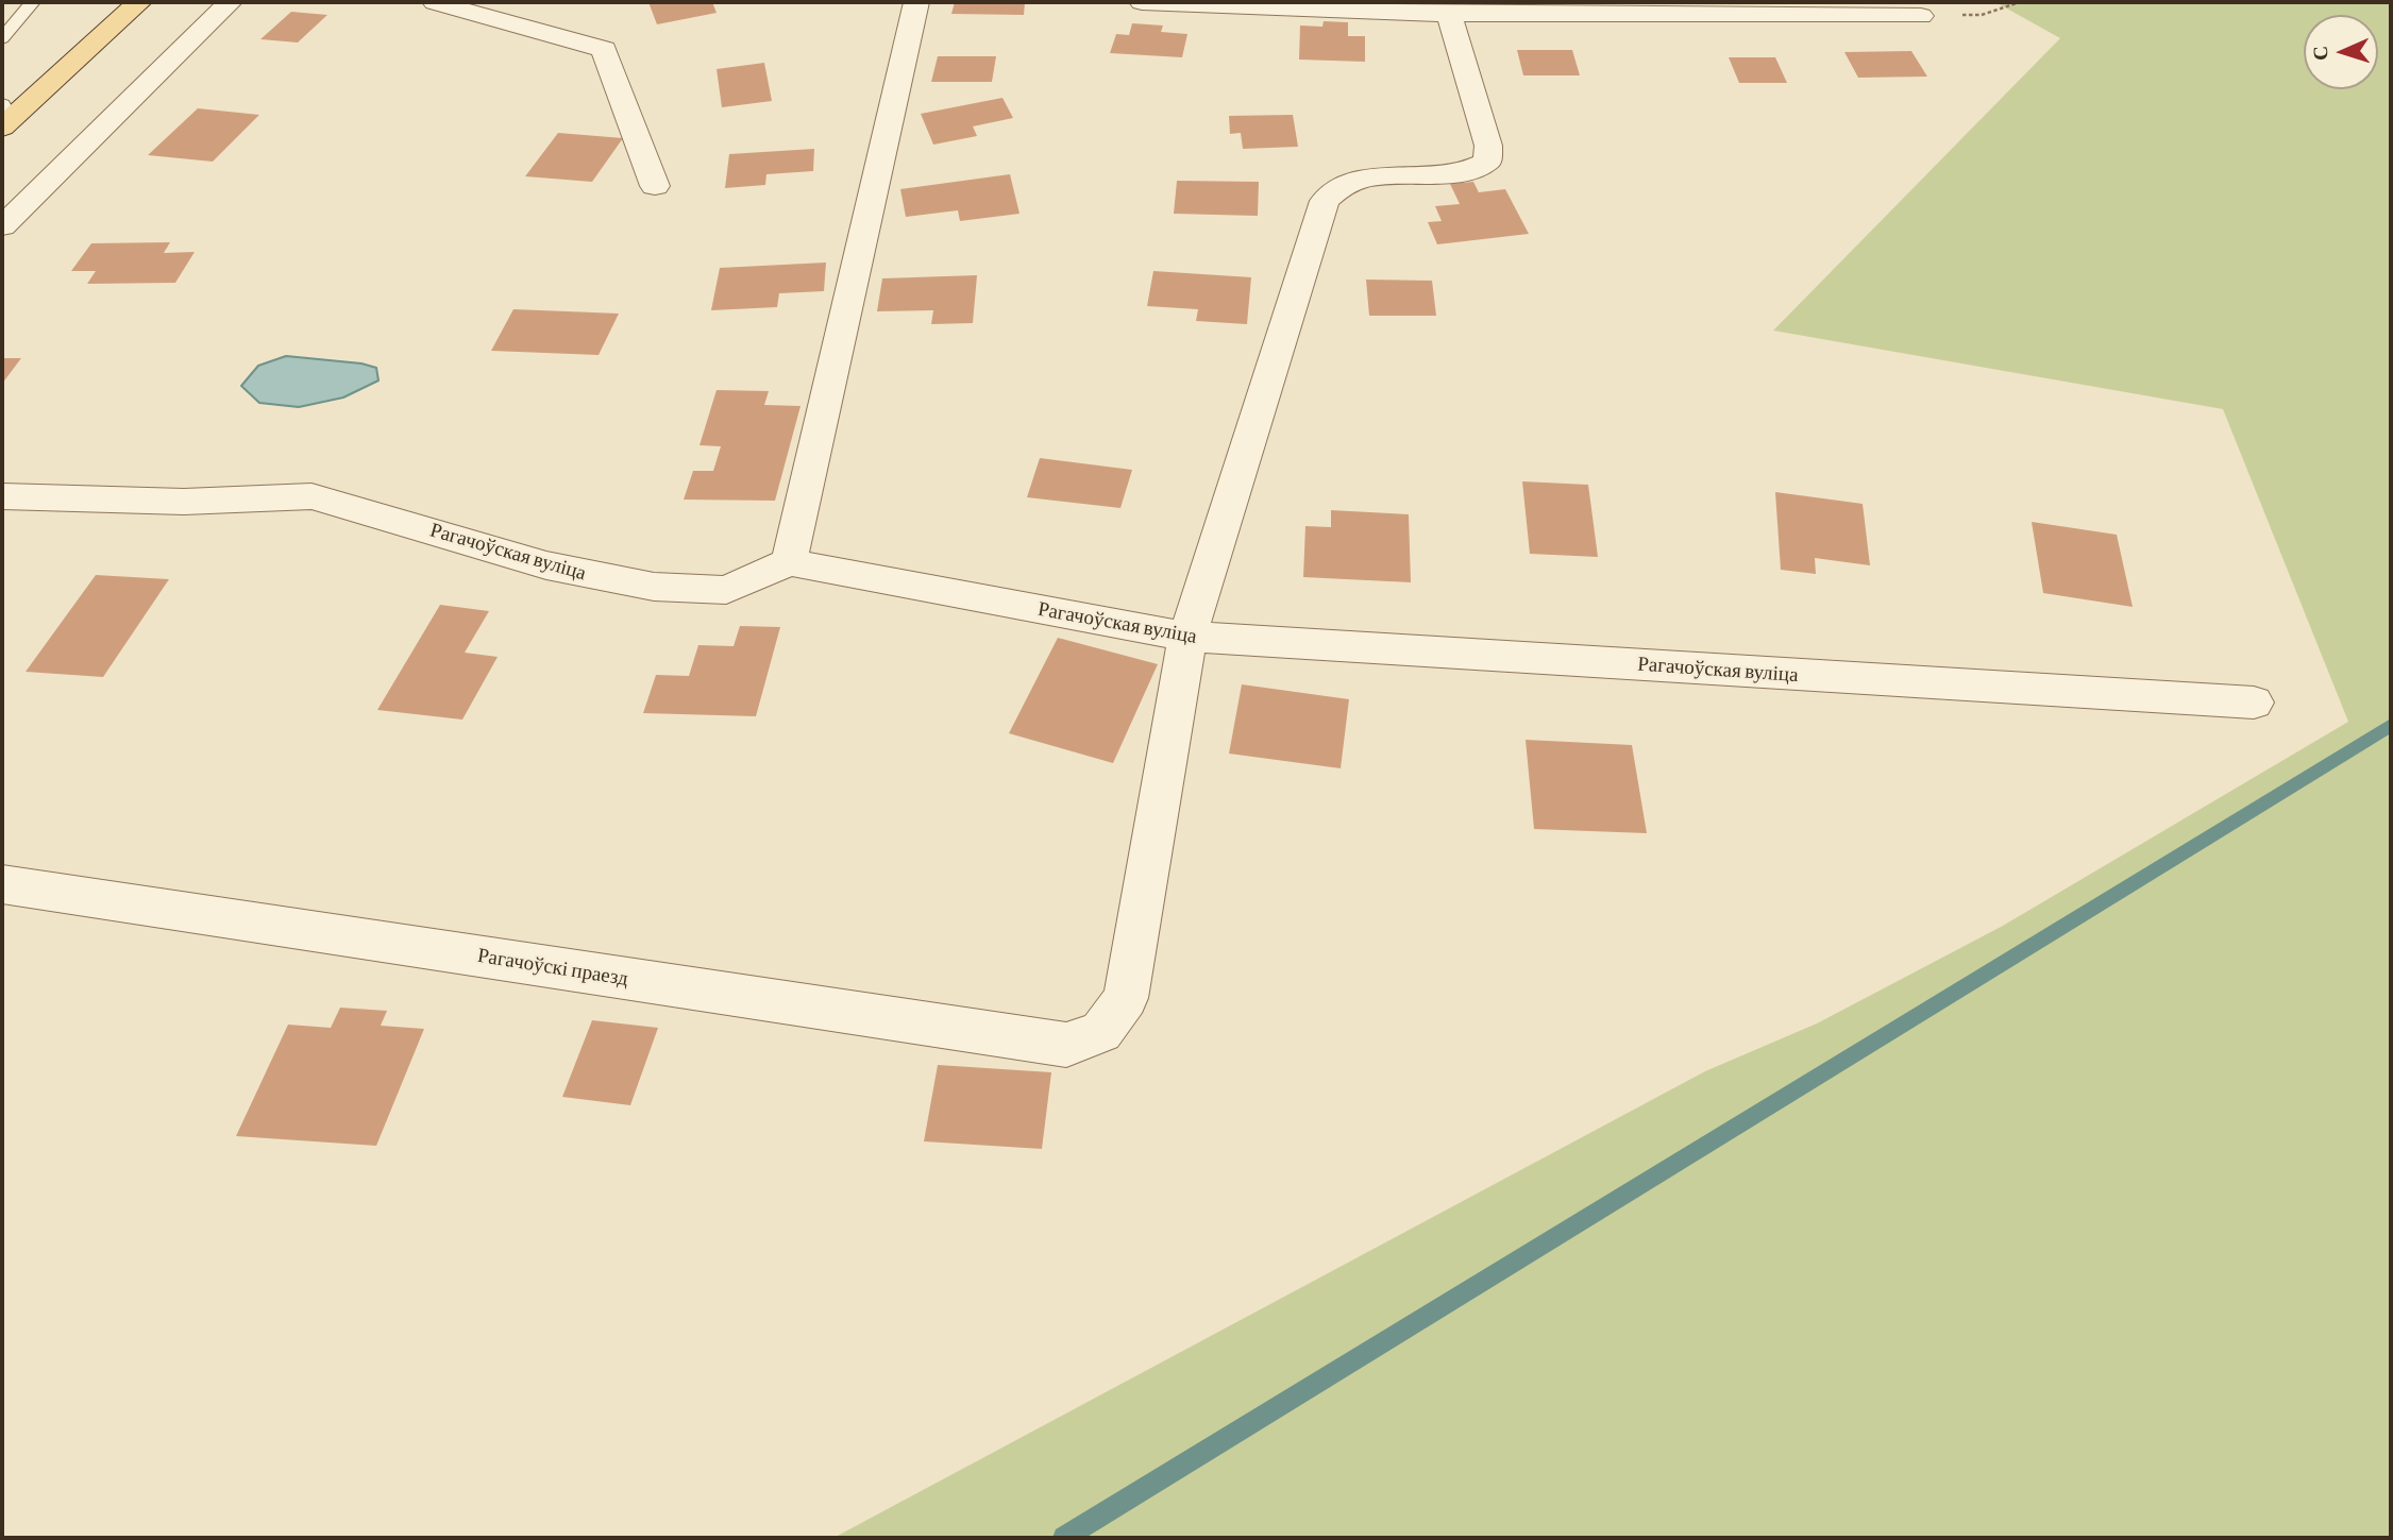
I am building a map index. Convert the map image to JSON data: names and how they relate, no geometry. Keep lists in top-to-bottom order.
{
  "streets": {
    "street": ["Рагачоўская вуліца", "Рагачоўскі праезд"]
  },
  "crossings": [
    ["Рагачоўская вуліца", "Рагачоўскі праезд"]
  ],
  "north": "left"
}
